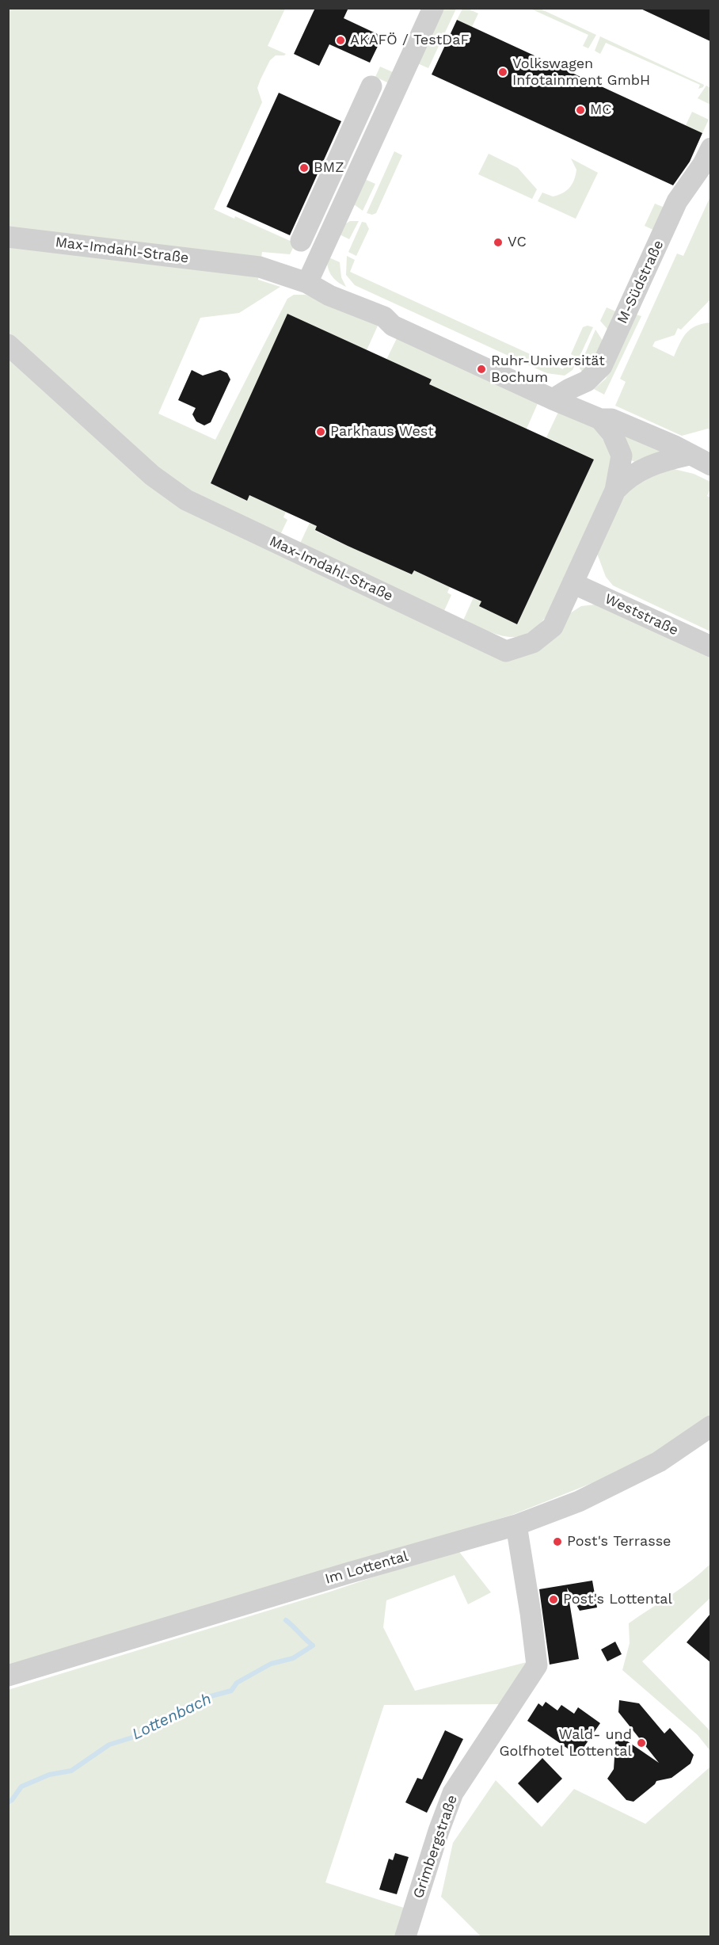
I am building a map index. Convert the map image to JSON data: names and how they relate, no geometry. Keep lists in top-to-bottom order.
{
  "streets": {
    "street": [
      "Max-Imdahl-Straße",
      "M-Südstraße",
      "Weststraße",
      "Im Lottental",
      "Grimbergstraße"
    ]
  },
  "crossings": [
    ["Max-Imdahl-Straße", "M-Südstraße"],
    ["Max-Imdahl-Straße", "Weststraße"],
    ["Im Lottental", "Grimbergstraße"]
  ],
  "water": ["Lottenbach"],
  "places": [
    "AKAFÖ / TestDaF",
    "Volkswagen Infotainment GmbH",
    "MC",
    "BMZ",
    "VC",
    "Ruhr-Universität Bochum",
    "Parkhaus West",
    "Post's Terrasse",
    "Post's Lottental",
    "Wald- und Golfhotel Lottental"
  ]
}
